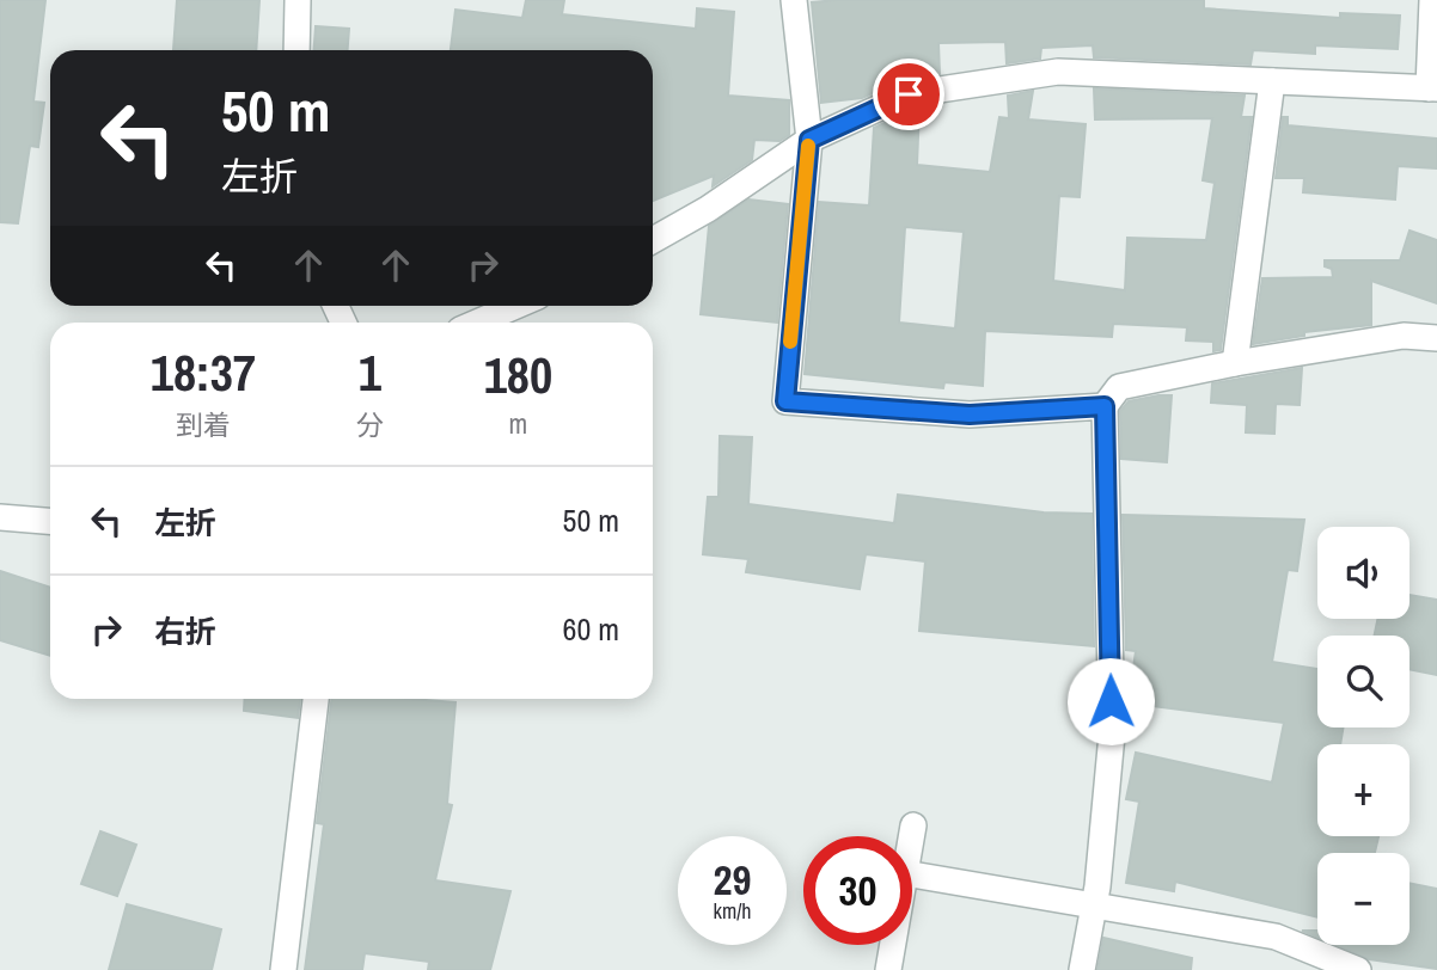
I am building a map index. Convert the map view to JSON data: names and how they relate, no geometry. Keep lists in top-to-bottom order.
{
  "page": {
    "turn": ["50 m", "左折"],
    "eta": [
      "18:37",
      "到着",
      "1",
      "分",
      "180",
      "m"
    ],
    "list": [
      {
        "name": "左折",
        "value": "50 m"
      },
      {
        "name": "右折",
        "value": "60 m"
      }
    ],
    "map_buttons": ["+", "−"],
    "speed": "29 km/h",
    "limit": "30"
  }
}
